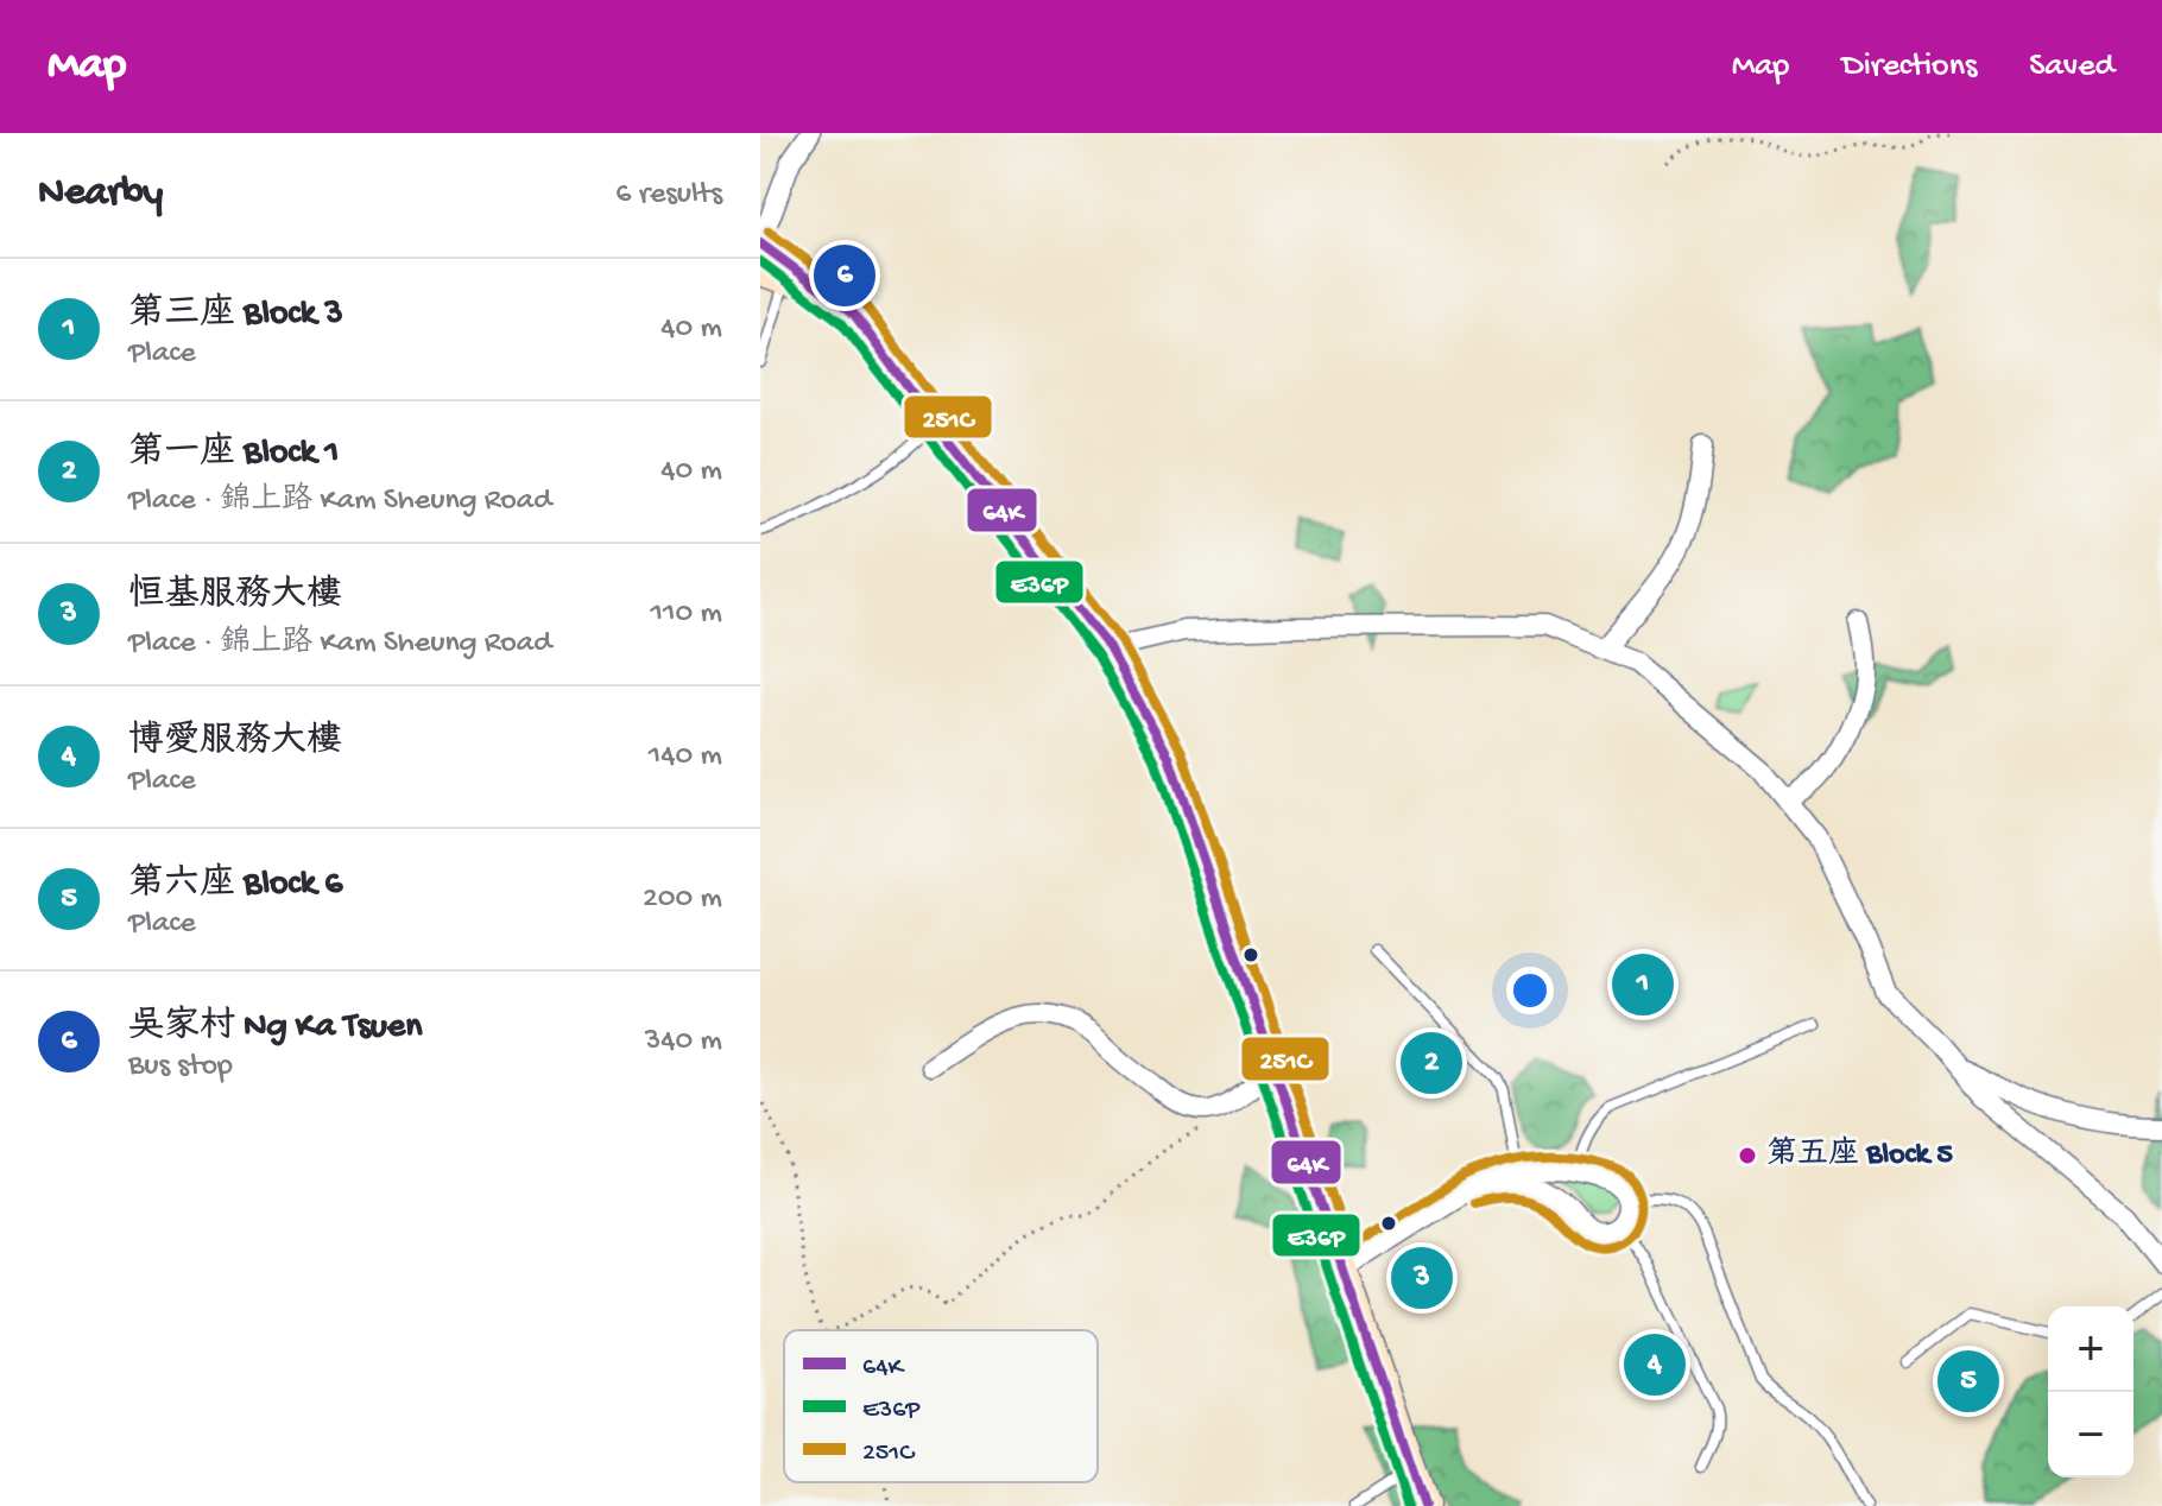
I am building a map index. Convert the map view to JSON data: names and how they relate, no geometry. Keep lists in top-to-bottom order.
{
  "places": ["第五座 Block 5"],
  "lines": ["transit line 251C", "transit line 64K", "transit line E36P"],
  "legend": ["64K", "E36P", "251C"],
  "page": {
    "header": "Map",
    "nav": ["Map", "Directions", "Saved"],
    "heading": ["Nearby", "6 results"],
    "pins": [
      "6",
      "1",
      "2",
      "3",
      "4",
      "5"
    ],
    "list": [
      {
        "mark": "1",
        "name": "第三座 Block 3",
        "note": "Place",
        "value": "40 m"
      },
      {
        "mark": "2",
        "name": "第一座 Block 1",
        "note": "Place · 錦上路 Kam Sheung Road",
        "value": "40 m"
      },
      {
        "mark": "3",
        "name": "恒基服務大樓",
        "note": "Place · 錦上路 Kam Sheung Road",
        "value": "110 m"
      },
      {
        "mark": "4",
        "name": "博愛服務大樓",
        "note": "Place",
        "value": "140 m"
      },
      {
        "mark": "5",
        "name": "第六座 Block 6",
        "note": "Place",
        "value": "200 m"
      },
      {
        "mark": "6",
        "name": "吳家村 Ng Ka Tsuen",
        "note": "Bus stop",
        "value": "340 m"
      }
    ],
    "map_buttons": ["+", "−"]
  }
}
